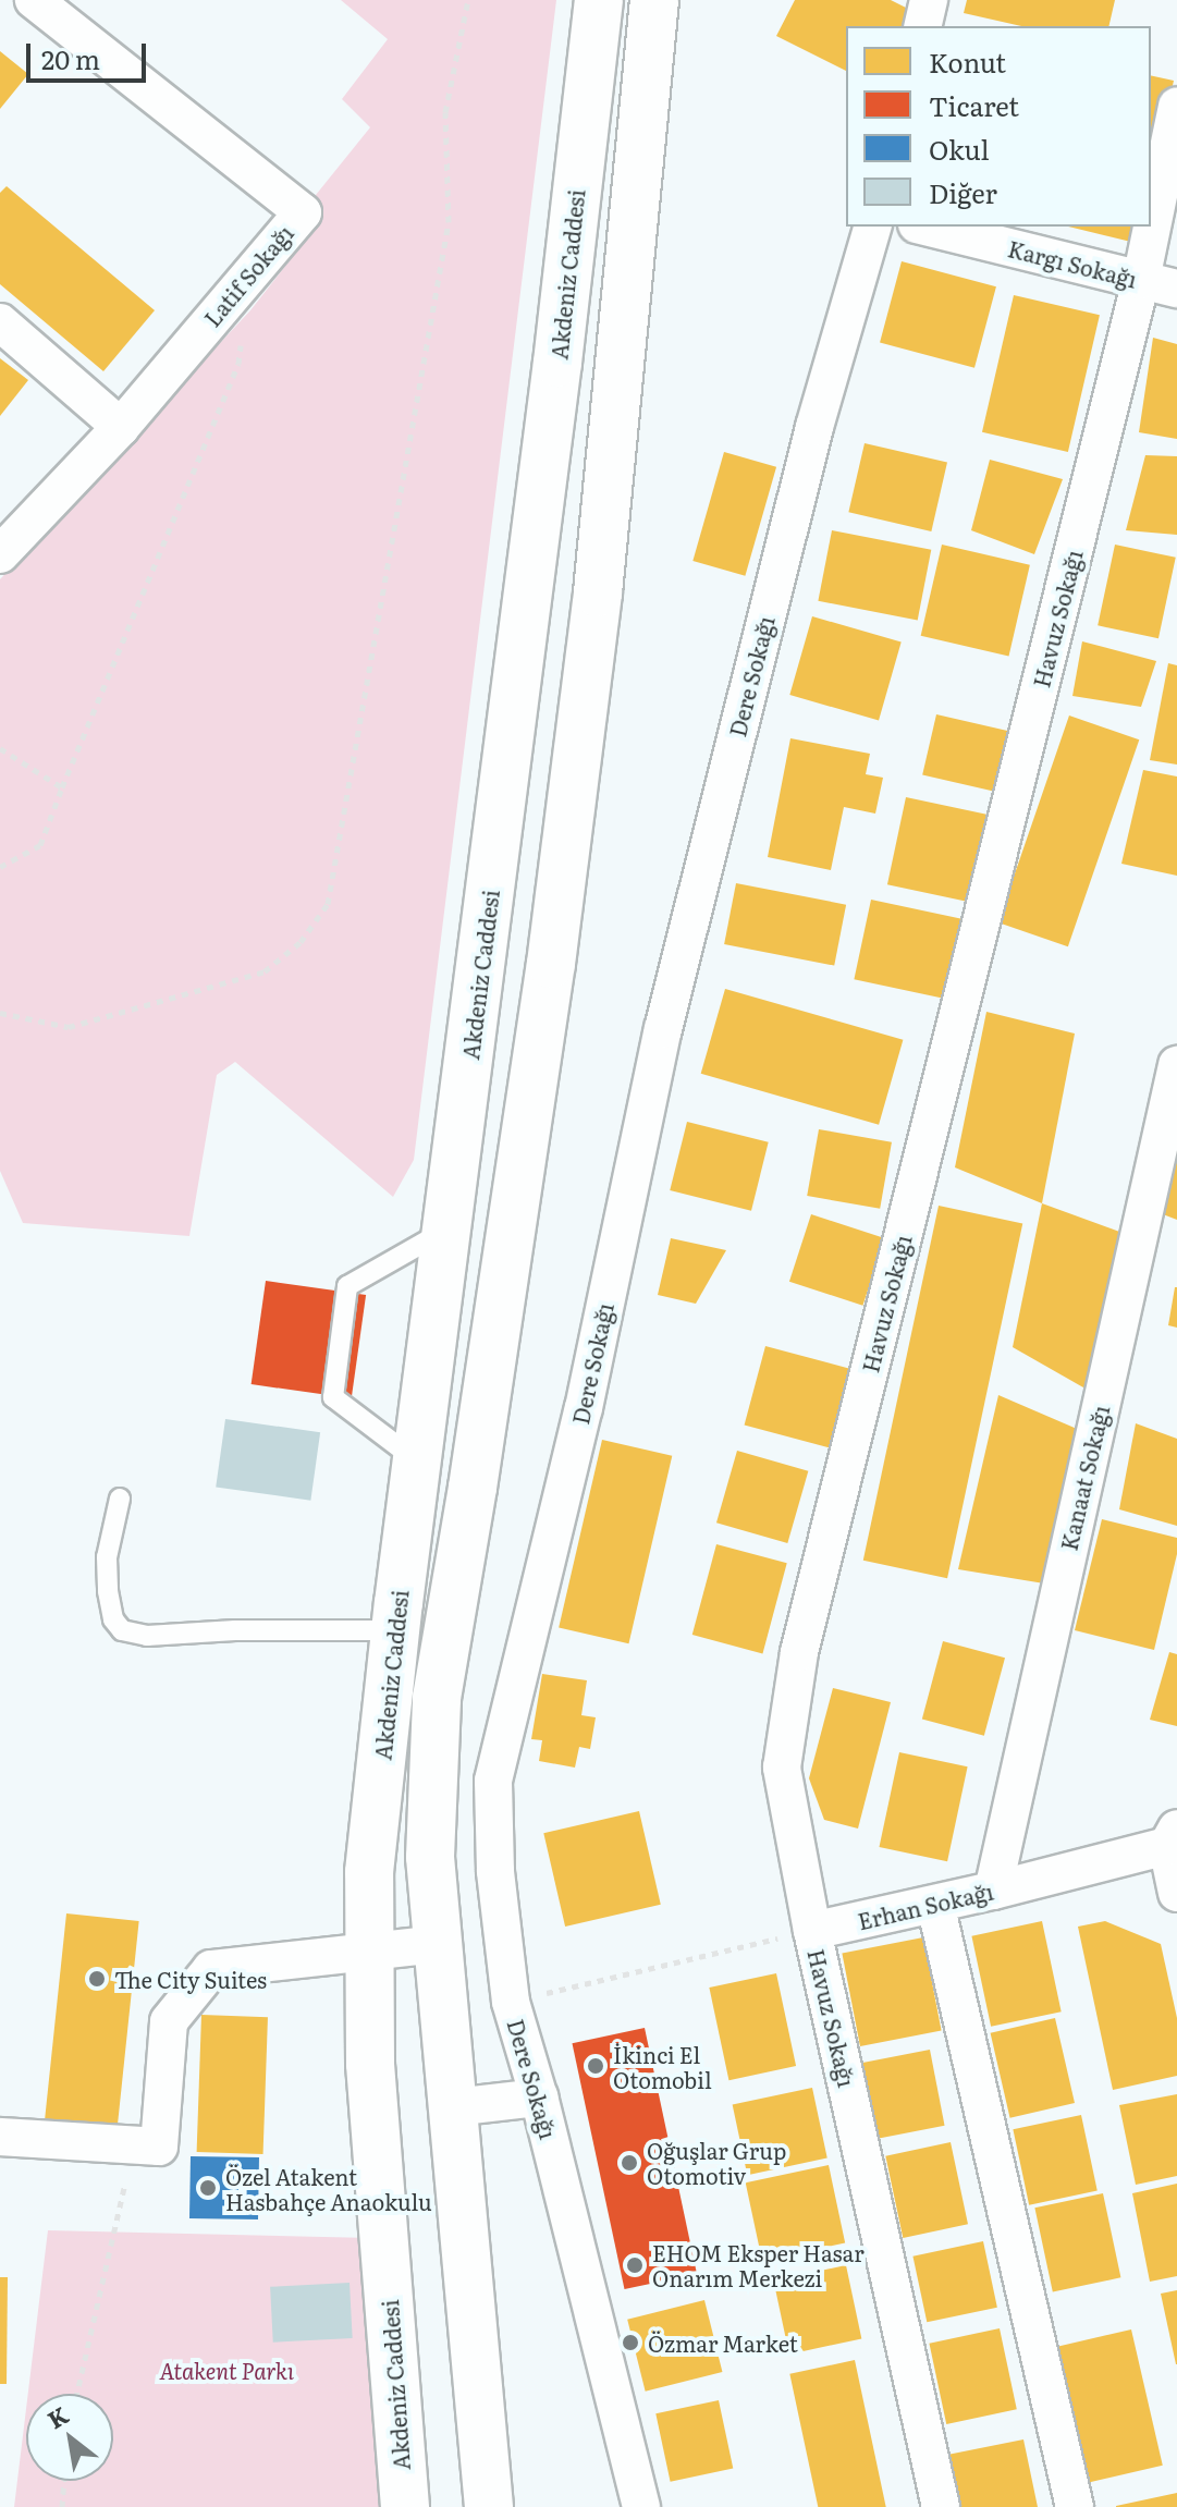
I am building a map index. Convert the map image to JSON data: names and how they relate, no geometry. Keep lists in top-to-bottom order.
{
  "streets": {
    "main road": ["Akdeniz Caddesi"],
    "street": [
      "Kargı Sokağı",
      "Latif Sokağı",
      "Havuz Sokağı",
      "Dere Sokağı",
      "Kanaat Sokağı",
      "Erhan Sokağı"
    ]
  },
  "crossings": [
    ["Kargı Sokağı", "Havuz Sokağı"],
    ["Havuz Sokağı", "Erhan Sokağı"],
    ["Kanaat Sokağı", "Erhan Sokağı"]
  ],
  "parks": ["Atakent Parkı"],
  "places": [
    "The City Suites",
    "İkinci El Otomobil",
    "Oğuşlar Grup Otomotiv",
    "Özel Atakent Hasbahçe Anaokulu",
    "EHOM Eksper Hasar Onarım Merkezi",
    "Özmar Market"
  ],
  "legend": [
    "Konut",
    "Ticaret",
    "Okul",
    "Diğer"
  ],
  "scale_bar": "20 m",
  "north": "top left"
}
